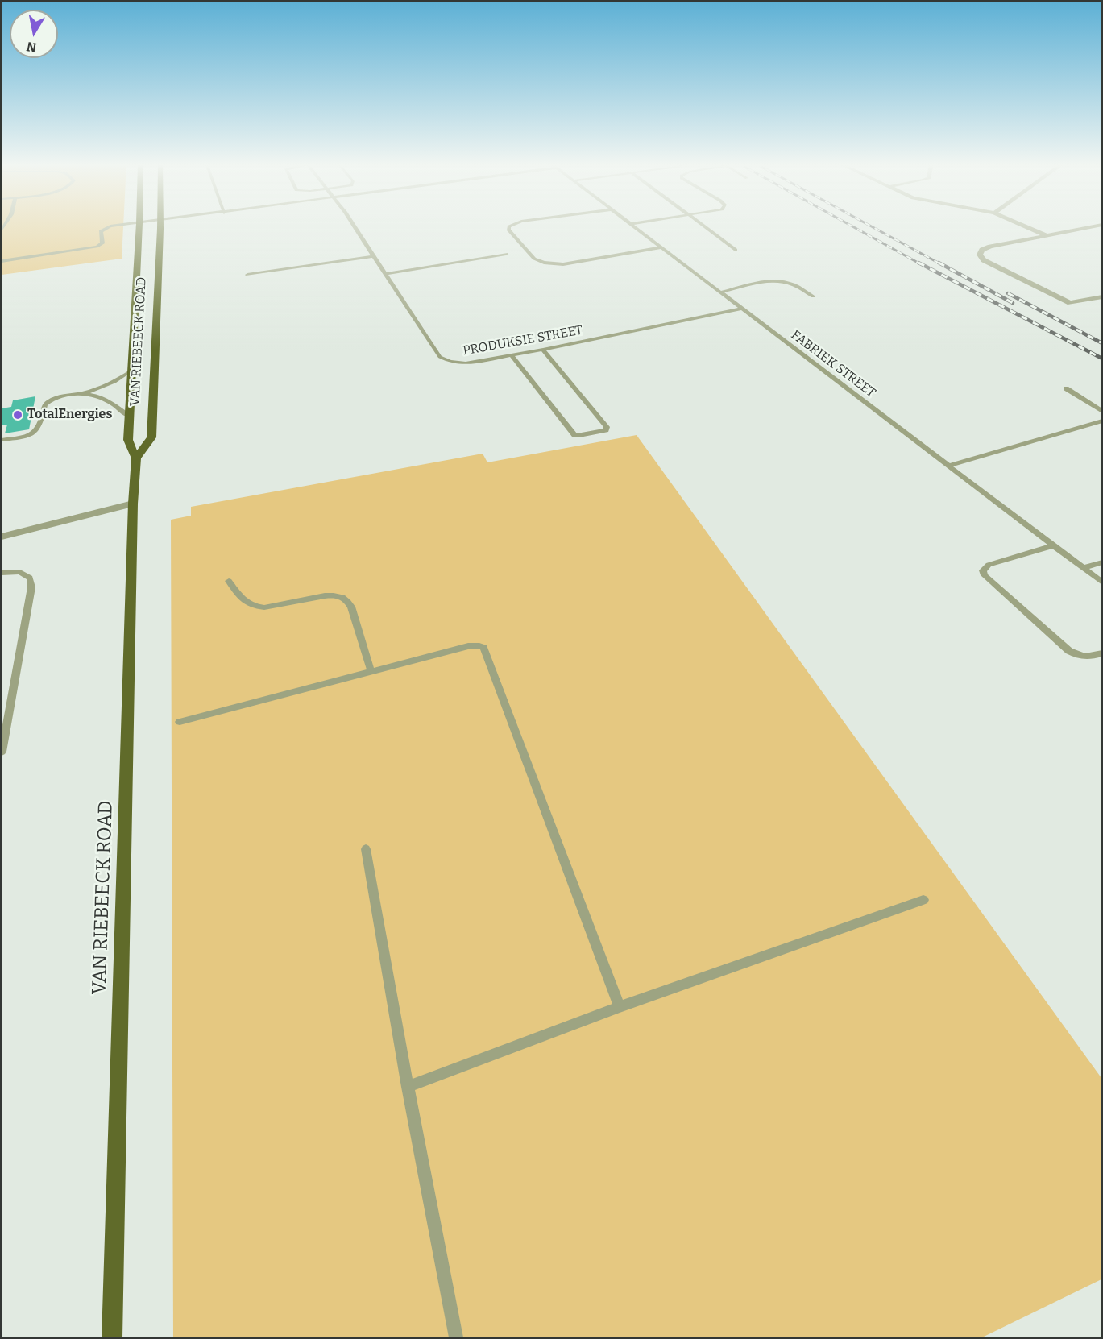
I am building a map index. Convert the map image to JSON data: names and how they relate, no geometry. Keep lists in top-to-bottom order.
{
  "streets": {
    "main road": ["VAN RIEBEECK ROAD"],
    "lane": ["PRODUKSIE STREET", "FABRIEK STREET"]
  },
  "crossings": [
    ["PRODUKSIE STREET", "FABRIEK STREET"]
  ],
  "places": ["TotalEnergies"],
  "north": "bottom"
}
